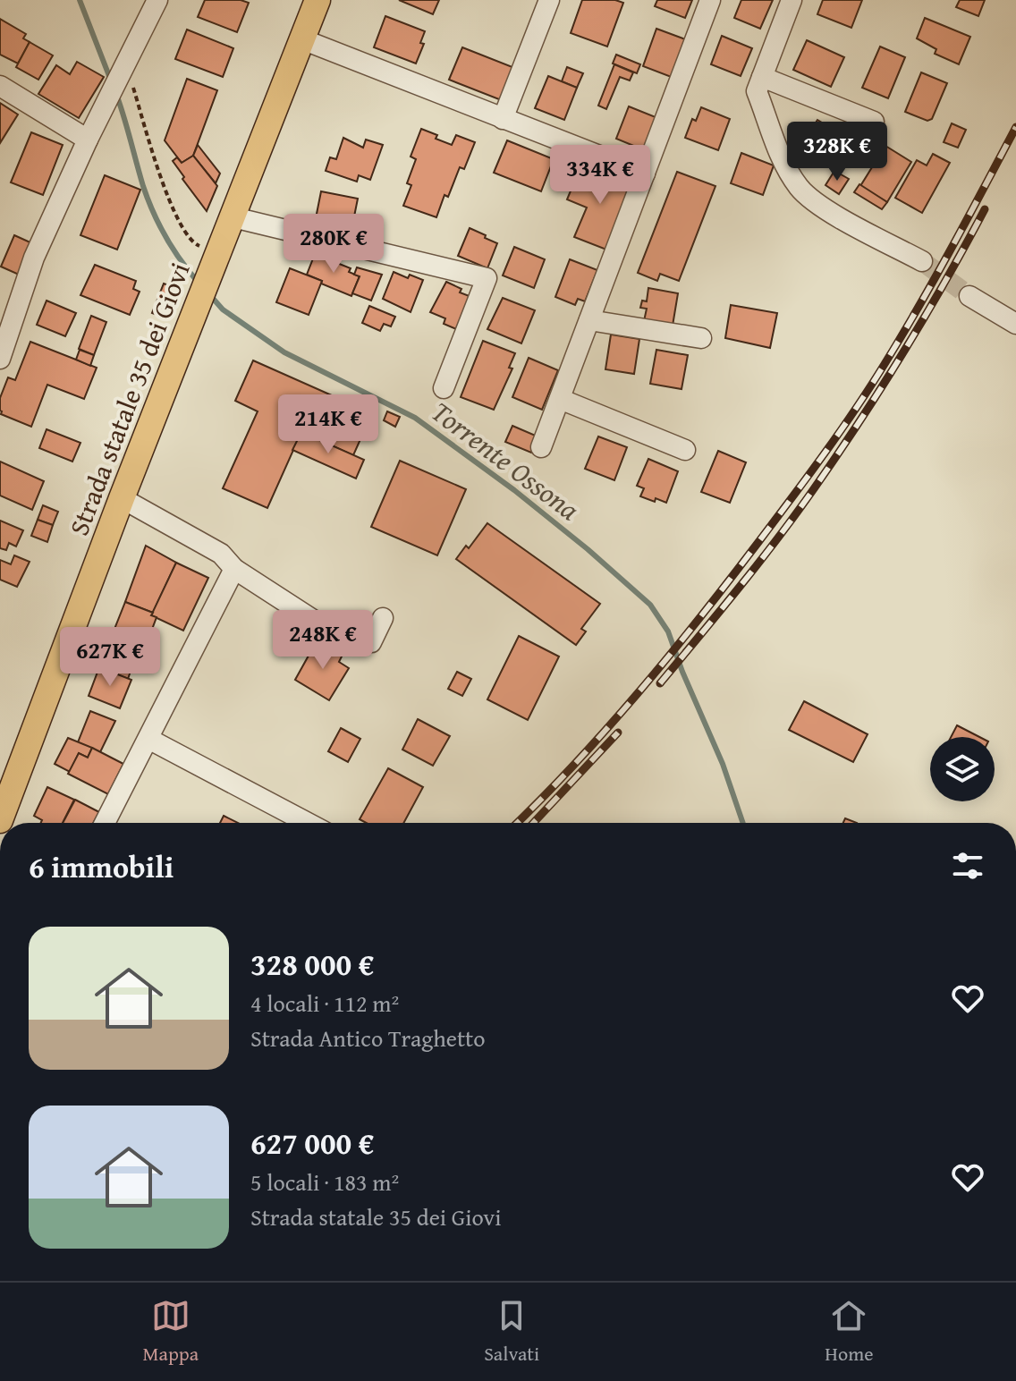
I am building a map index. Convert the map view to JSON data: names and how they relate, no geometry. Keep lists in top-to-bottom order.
{
  "streets": {
    "main road": ["Strada statale 35 dei Giovi"]
  },
  "water": ["Torrente Ossona"],
  "page": {
    "price": [
      "328K €",
      "334K €",
      "280K €",
      "214K €",
      "248K €",
      "627K €"
    ],
    "heading": "6 immobili",
    "list": [
      {
        "name": "328 000 €",
        "note": "4 locali · 112 m² · Strada Antico Traghetto"
      },
      {
        "name": "627 000 €",
        "note": "5 locali · 183 m² · Strada statale 35 dei Giovi"
      }
    ],
    "tabs": ["Mappa", "Salvati", "Home"]
  }
}
